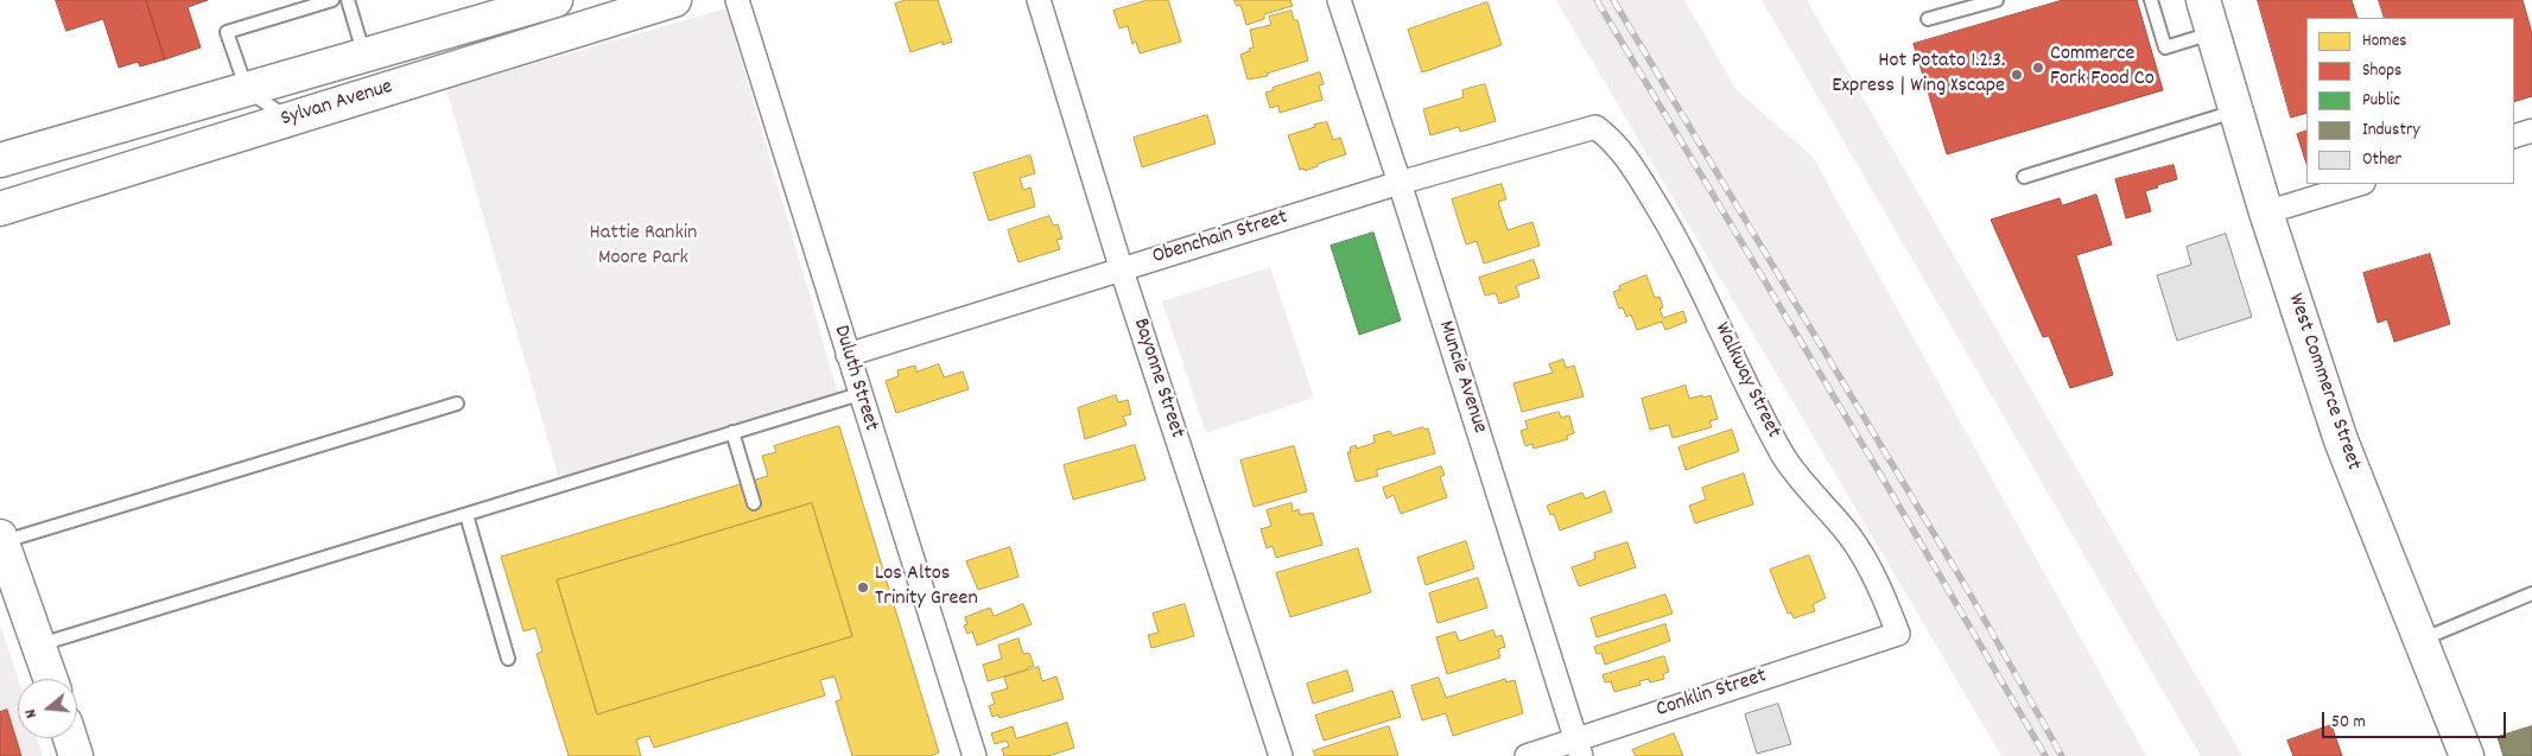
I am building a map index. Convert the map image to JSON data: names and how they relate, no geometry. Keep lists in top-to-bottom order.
{
  "streets": {
    "main road": ["Sylvan Avenue", "West Commerce Street"],
    "street": [
      "Obenchain Street",
      "Muncie Avenue",
      "Duluth Street",
      "Bayonne Street",
      "Walkway Street",
      "Conklin Street"
    ]
  },
  "crossings": [
    ["Obenchain Street", "Muncie Avenue"],
    ["Obenchain Street", "Duluth Street"],
    ["Obenchain Street", "Bayonne Street"],
    ["Obenchain Street", "Walkway Street"],
    ["Muncie Avenue", "Conklin Street"],
    ["Walkway Street", "Conklin Street"]
  ],
  "parks": ["Hattie Rankin Moore Park"],
  "places": ["Commerce Fork Food Co", "Hot Potato 1.2.3. Express | Wing Xscape", "Los Altos Trinity Green"],
  "legend": [
    "Homes",
    "Shops",
    "Public",
    "Industry",
    "Other"
  ],
  "scale_bar": "50 m",
  "north": "left"
}
